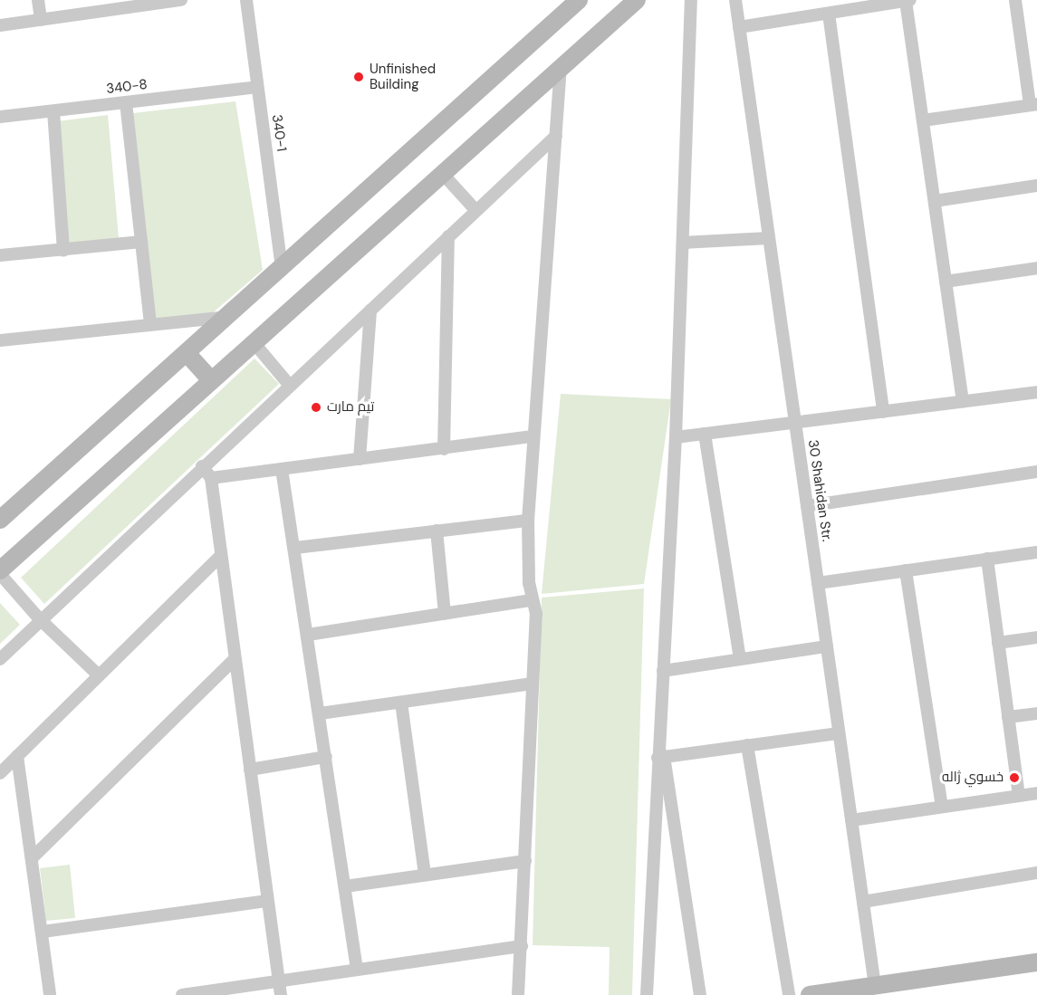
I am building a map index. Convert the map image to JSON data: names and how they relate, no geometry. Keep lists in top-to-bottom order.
{
  "streets": {
    "street": ["340-8", "340-1", "30 Shahidan Str."]
  },
  "crossings": [
    ["340-8", "340-1"]
  ],
  "places": ["Unfinished Building", "تيم مارت", "خسوي ژاله"]
}
